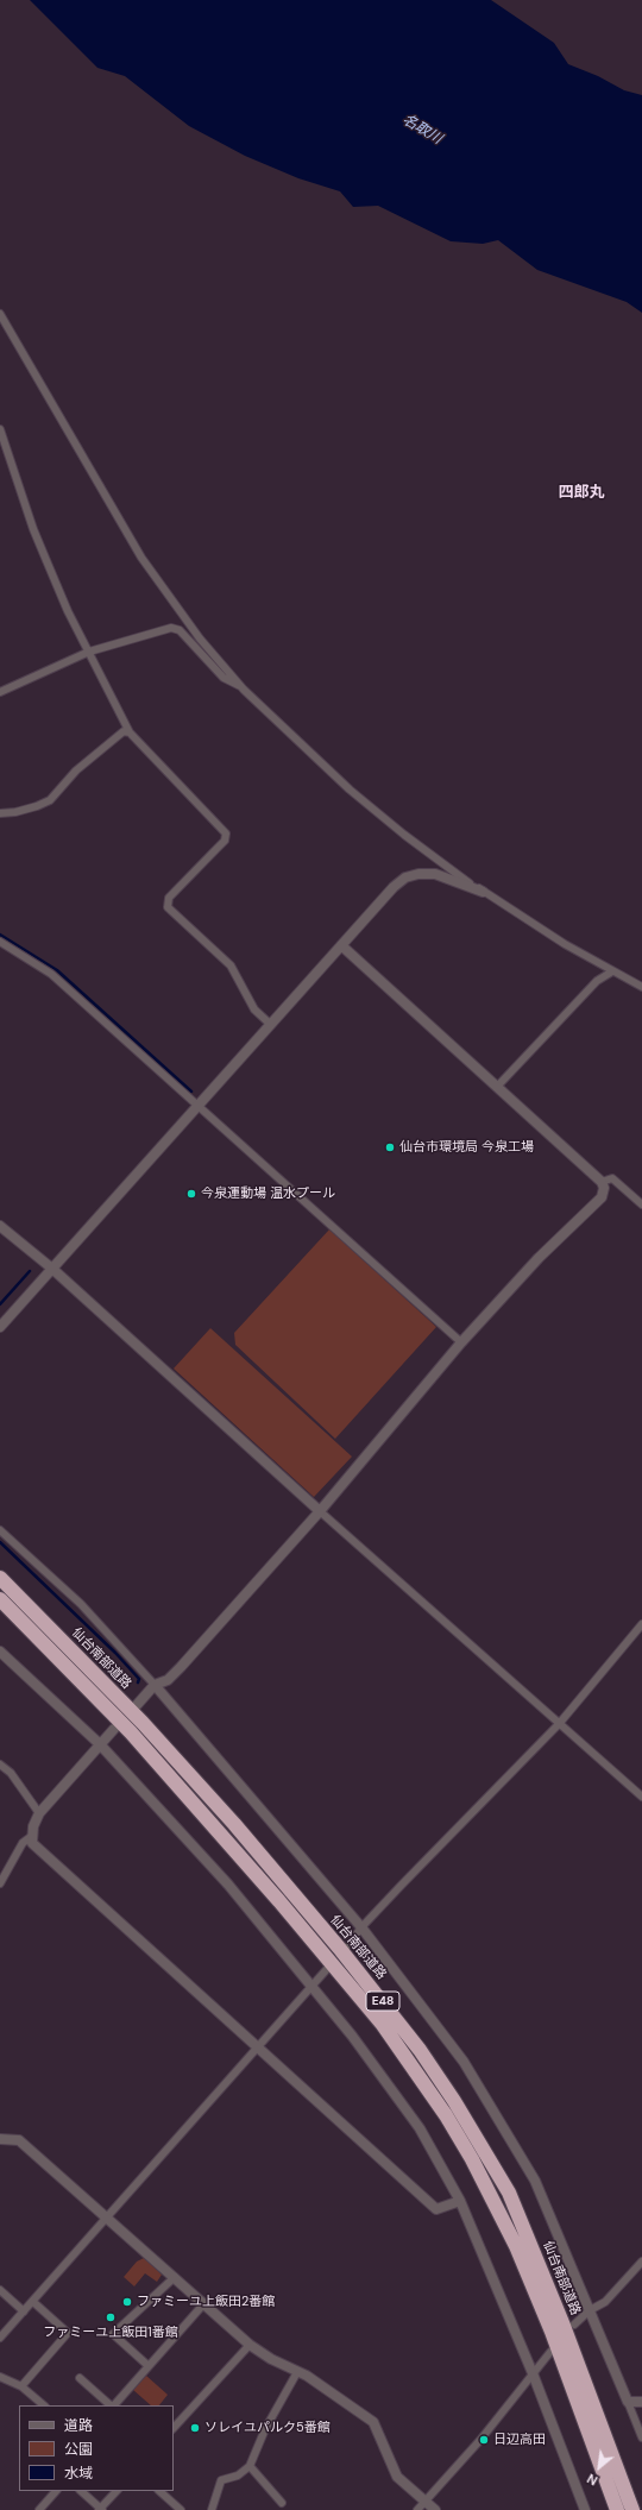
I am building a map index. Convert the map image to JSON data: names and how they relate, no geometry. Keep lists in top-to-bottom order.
{
  "streets": {
    "highway": ["仙台南部道路", "E48"]
  },
  "districts": ["四郎丸"],
  "water": ["名取川"],
  "places": [
    "仙台市環境局 今泉工場",
    "今泉運動場 温水プール",
    "ファミーユ上飯田2番館",
    "ファミーユ上飯田1番館",
    "ソレイユパルク5番館",
    "日辺高田"
  ],
  "legend": ["道路", "公園", "水域"],
  "north": "bottom left"
}
